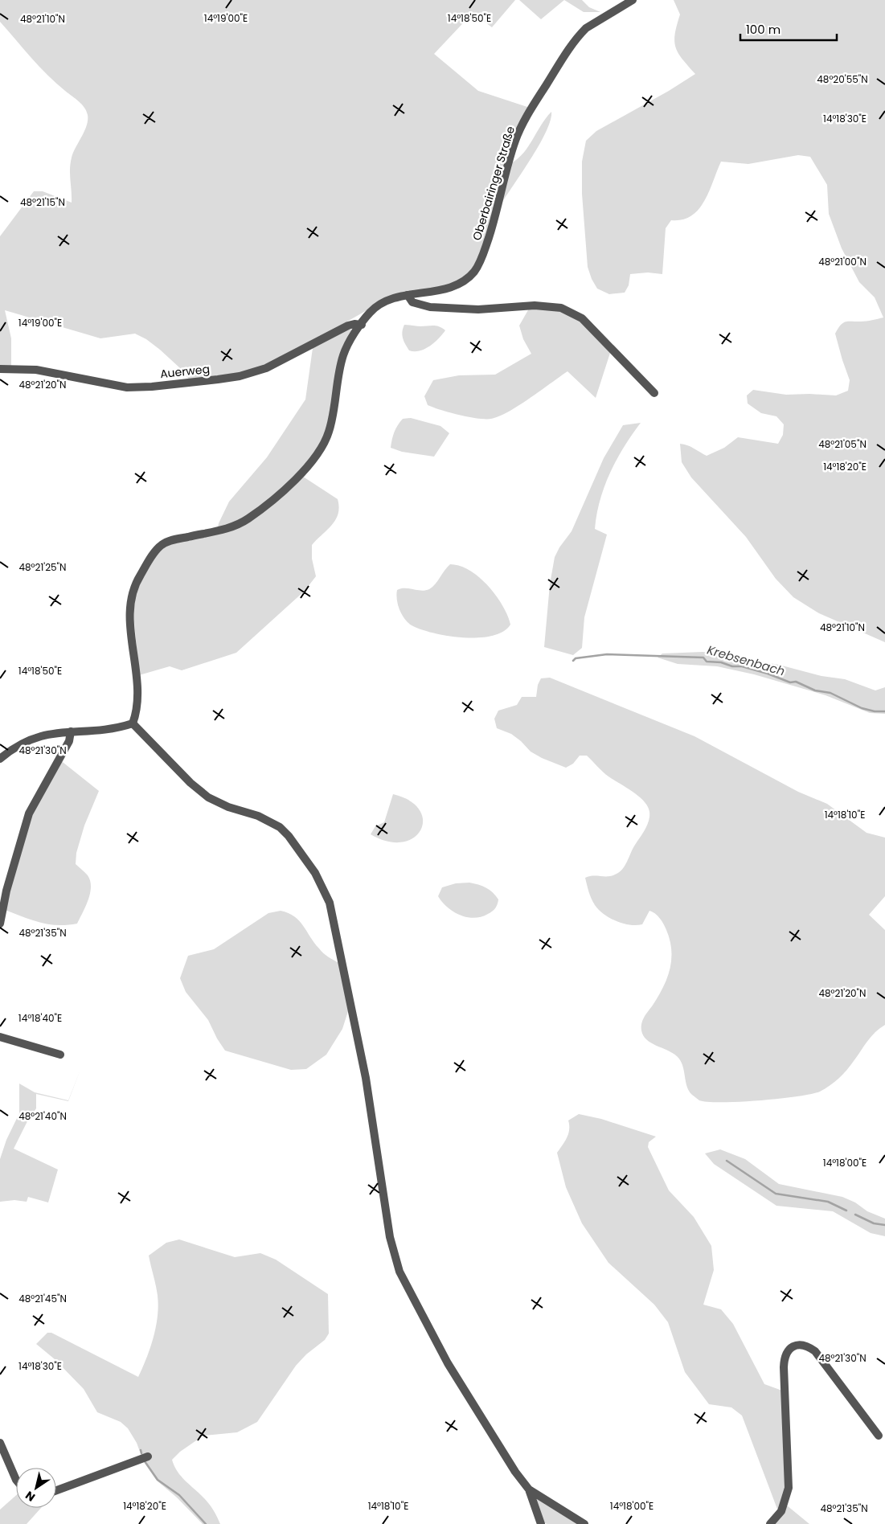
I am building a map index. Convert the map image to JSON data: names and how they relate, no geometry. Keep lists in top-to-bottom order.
{
  "streets": {
    "street": ["Oberbairinger Straße", "Auerweg"]
  },
  "crossings": [
    ["Oberbairinger Straße", "Auerweg"]
  ],
  "water": ["Krebsenbach"],
  "scale_bar": "100 m",
  "north": "bottom left",
  "coordinates": [
    "14°19'00\"E",
    "14°18'50\"E",
    "48°21'10\"N",
    "48°20'55\"N",
    "14°18'30\"E",
    "48°21'15\"N",
    "48°21'00\"N",
    "48°21'20\"N",
    "48°21'05\"N",
    "14°18'20\"E",
    "48°21'25\"N",
    "48°21'30\"N",
    "14°18'10\"E",
    "48°21'35\"N",
    "14°18'40\"E",
    "48°21'40\"N",
    "14°18'00\"E",
    "48°21'45\"N"
  ]
}
